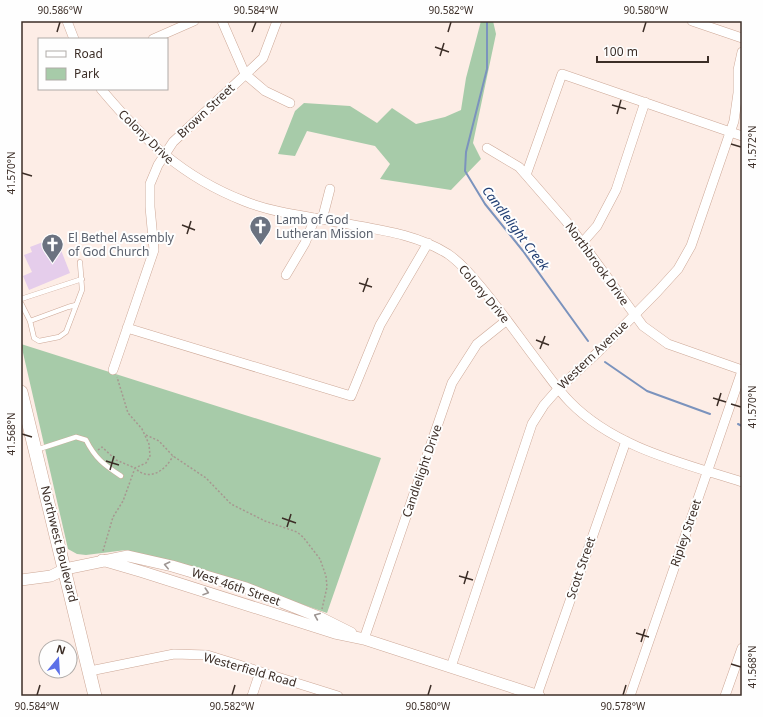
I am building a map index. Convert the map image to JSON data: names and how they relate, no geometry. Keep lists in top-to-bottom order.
{
  "streets": {
    "main road": ["Northwest Boulevard"],
    "street": [
      "Brown Street",
      "Colony Drive",
      "Northbrook Drive",
      "Western Avenue",
      "Candlelight Drive",
      "Ripley Street",
      "Scott Street",
      "West 46th Street",
      "Westerfield Road"
    ]
  },
  "crossings": [
    ["Brown Street", "Colony Drive"],
    ["Colony Drive", "Western Avenue"],
    ["Colony Drive", "Candlelight Drive"],
    ["Colony Drive", "Ripley Street"],
    ["Colony Drive", "Scott Street"],
    ["Northbrook Drive", "Western Avenue"],
    ["Northbrook Drive", "Ripley Street"],
    ["Western Avenue", "West 46th Street"],
    ["Candlelight Drive", "West 46th Street"],
    ["Northwest Boulevard", "West 46th Street"],
    ["Northwest Boulevard", "Westerfield Road"],
    ["Scott Street", "West 46th Street"]
  ],
  "water": ["Candlelight Creek"],
  "places": {
    "church": ["Lamb of God Lutheran Mission", "El Bethel Assembly of God Church"]
  },
  "legend": ["Road", "Park"],
  "scale_bar": "100 m",
  "north": "top",
  "coordinates": [
    "90.586°W",
    "90.584°W",
    "90.582°W",
    "90.580°W",
    "41.572°N",
    "41.570°N",
    "41.568°N",
    "90.578°W"
  ]
}
